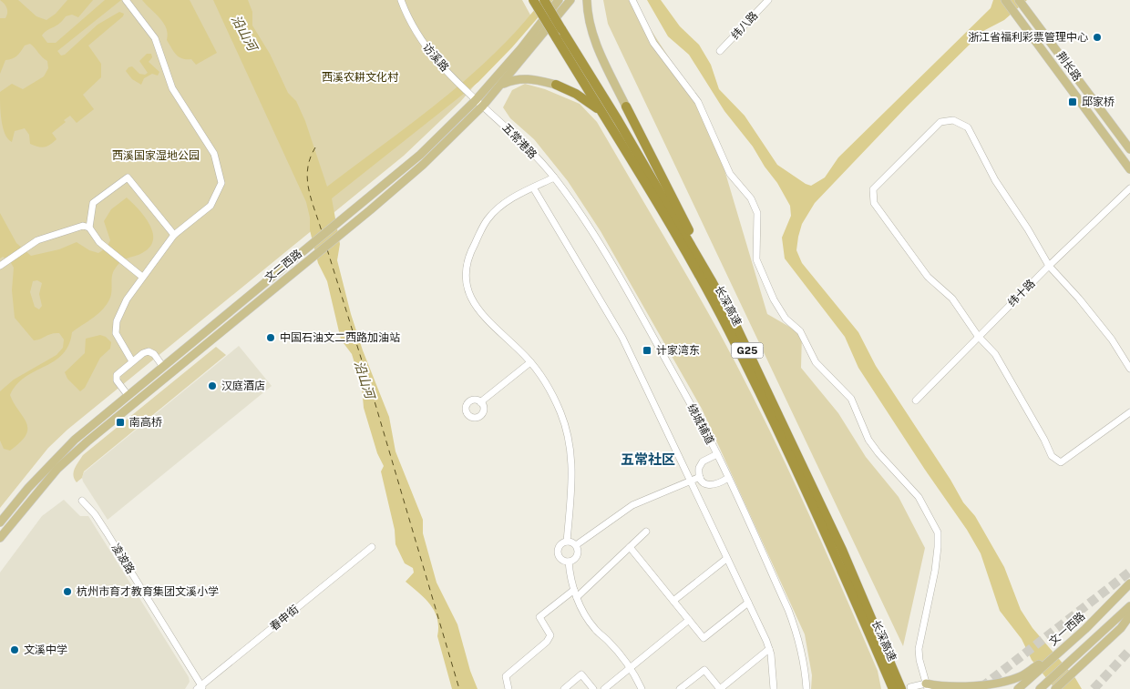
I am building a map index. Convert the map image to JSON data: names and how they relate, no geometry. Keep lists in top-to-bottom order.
{
  "streets": {
    "highway": ["长深高速", "G25"],
    "main road": ["荆长路", "文二西路", "文一西路"],
    "street": [
      "纬八路",
      "访溪路",
      "五常港路",
      "纬十路",
      "绕城辅道",
      "凌波路",
      "春申街"
    ]
  },
  "crossings": [
    ["访溪路", "五常港路"],
    ["访溪路", "文二西路"],
    ["五常港路", "文二西路"],
    ["五常港路", "绕城辅道"],
    ["凌波路", "春申街"]
  ],
  "districts": ["五常社区"],
  "water": ["沿山河"],
  "parks": ["西溪农耕文化村", "西溪国家湿地公园"],
  "places": {
    "other": [
      "浙江省福利彩票管理中心",
      "中国石油文二西路加油站",
      "汉庭酒店",
      "杭州市育才教育集团文溪小学",
      "文溪中学"
    ],
    "transit": ["邱家桥", "计家湾东", "南高桥"]
  }
}
